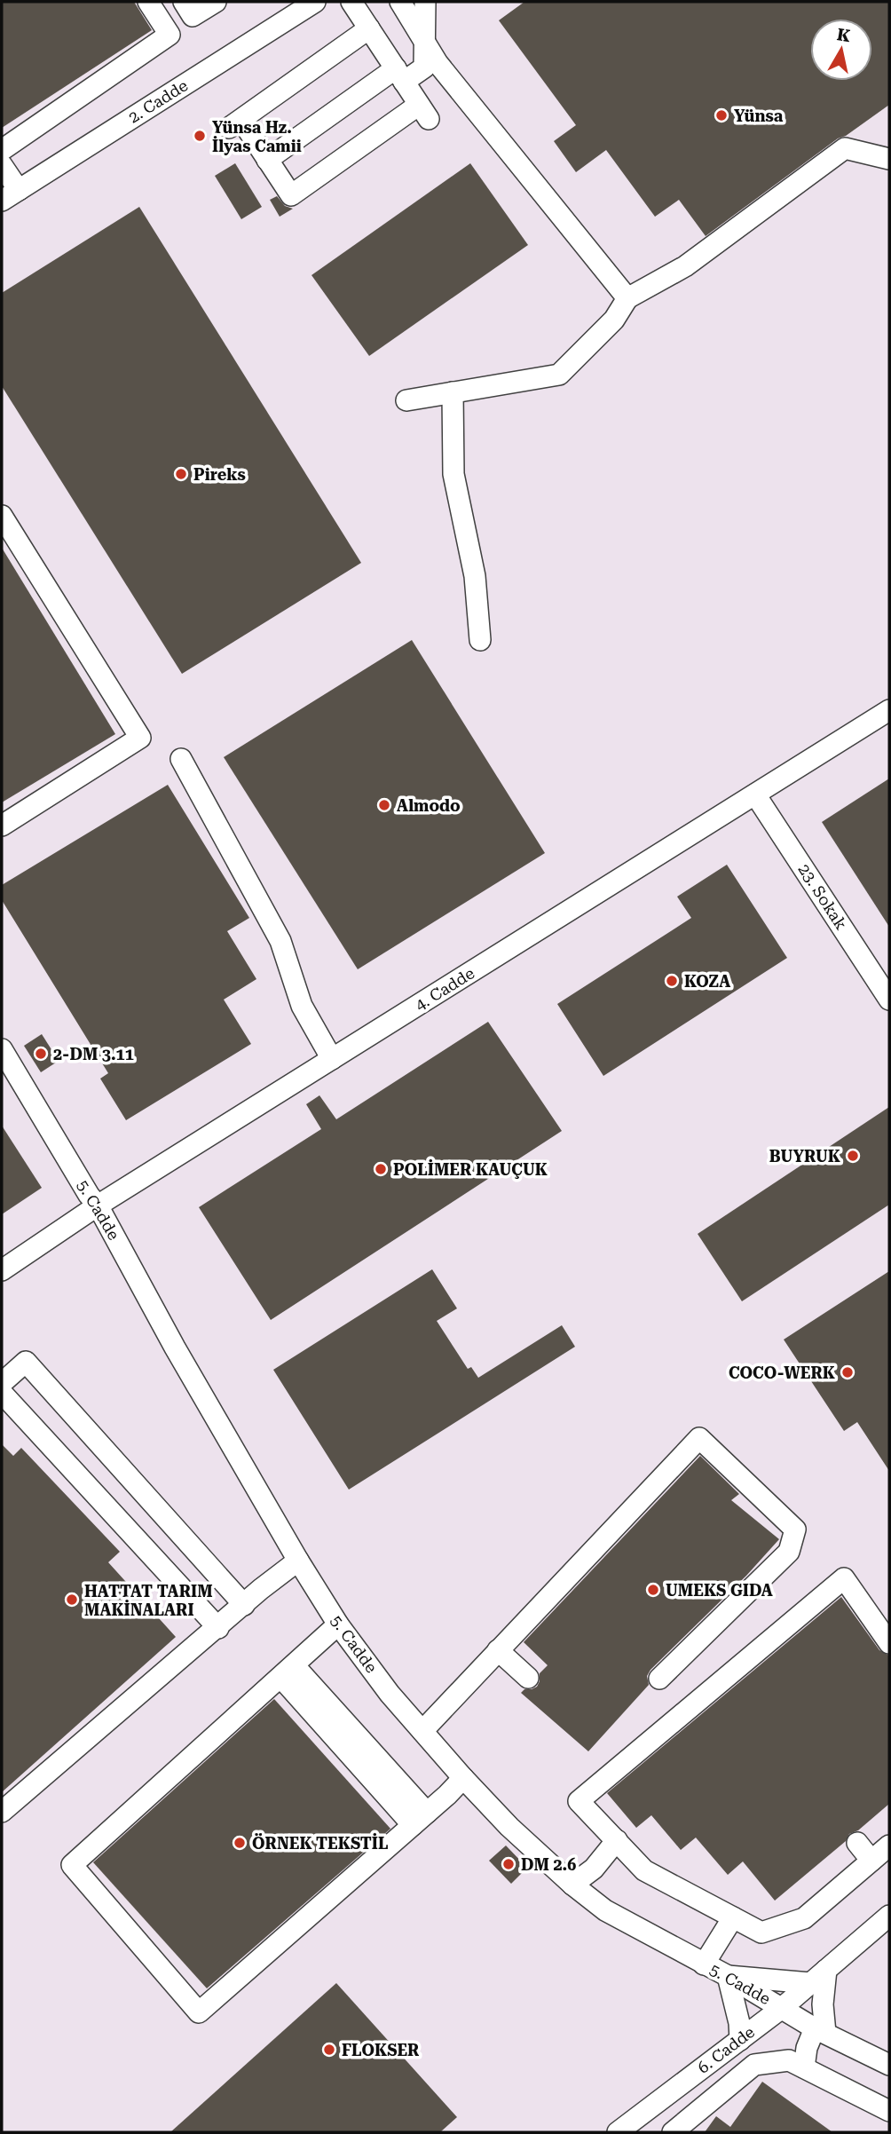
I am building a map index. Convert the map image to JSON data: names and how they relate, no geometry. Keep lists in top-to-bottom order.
{
  "streets": {
    "street": [
      "2. Cadde",
      "23. Sokak",
      "4. Cadde",
      "5. Cadde",
      "6. Cadde"
    ]
  },
  "crossings": [
    ["23. Sokak", "4. Cadde"],
    ["4. Cadde", "5. Cadde"],
    ["5. Cadde", "6. Cadde"]
  ],
  "places": [
    "Yünsa",
    "Yünsa Hz. İlyas Camii",
    "Pireks",
    "Almodo",
    "KOZA",
    "2-DM 3.11",
    "BUYRUK",
    "POLİMER KAUÇUK",
    "COCO-WERK",
    "UMEKS GIDA",
    "HATTAT TARIM MAKİNALARI",
    "ÖRNEK TEKSTİL",
    "DM 2.6",
    "FLOKSER"
  ],
  "north": "top"
}
